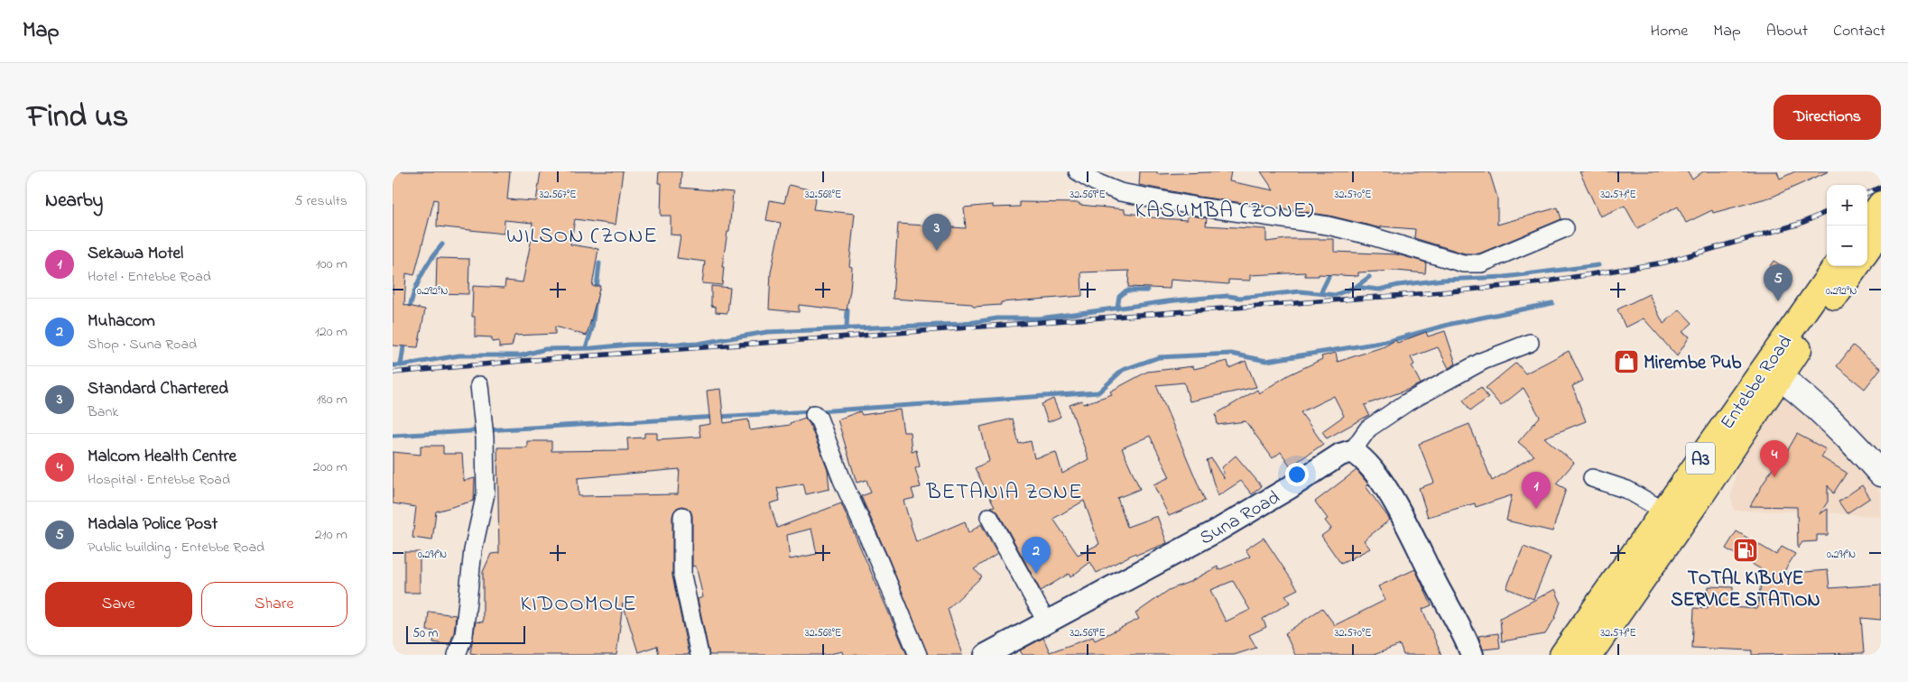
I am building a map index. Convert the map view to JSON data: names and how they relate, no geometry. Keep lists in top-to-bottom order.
{
  "streets": {
    "main road": ["Entebbe Road", "A3"],
    "street": ["Suna Road"]
  },
  "districts": [
    "KASUMBA (ZONE)",
    "WILSON (ZONE",
    "BETANIA ZONE",
    "KIDOOMOLE"
  ],
  "places": {
    "shop": ["Mirembe Pub"],
    "fuel station": ["TOTAL KIBUYE SERVICE STATION"]
  },
  "scale_bar": "50 m",
  "page": {
    "header": "Map",
    "nav": [
      "Home",
      "Map",
      "About",
      "Contact"
    ],
    "title": "Find us",
    "buttons": [
      "Directions",
      ["Save", "Share"]
    ],
    "heading": ["Nearby", "5 results"],
    "map_buttons": ["+", "−"],
    "pins": [
      "3",
      "5",
      "4",
      "1",
      "2"
    ],
    "list": [
      {
        "mark": "1",
        "name": "Sekawa Motel",
        "note": "Hotel · Entebbe Road",
        "value": "100 m"
      },
      {
        "mark": "2",
        "name": "Muhacom",
        "note": "Shop · Suna Road",
        "value": "120 m"
      },
      {
        "mark": "3",
        "name": "Standard Chartered",
        "note": "Bank",
        "value": "180 m"
      },
      {
        "mark": "4",
        "name": "Malcom Health Centre",
        "note": "Hospital · Entebbe Road",
        "value": "200 m"
      },
      {
        "mark": "5",
        "name": "Madala Police Post",
        "note": "Public building · Entebbe Road",
        "value": "210 m"
      }
    ],
    "scale": "50 m"
  },
  "coordinates": [
    "32.567°E",
    "32.568°E",
    "32.569°E",
    "32.570°E",
    "32.571°E",
    "0.292°N",
    "0.291°N"
  ]
}
